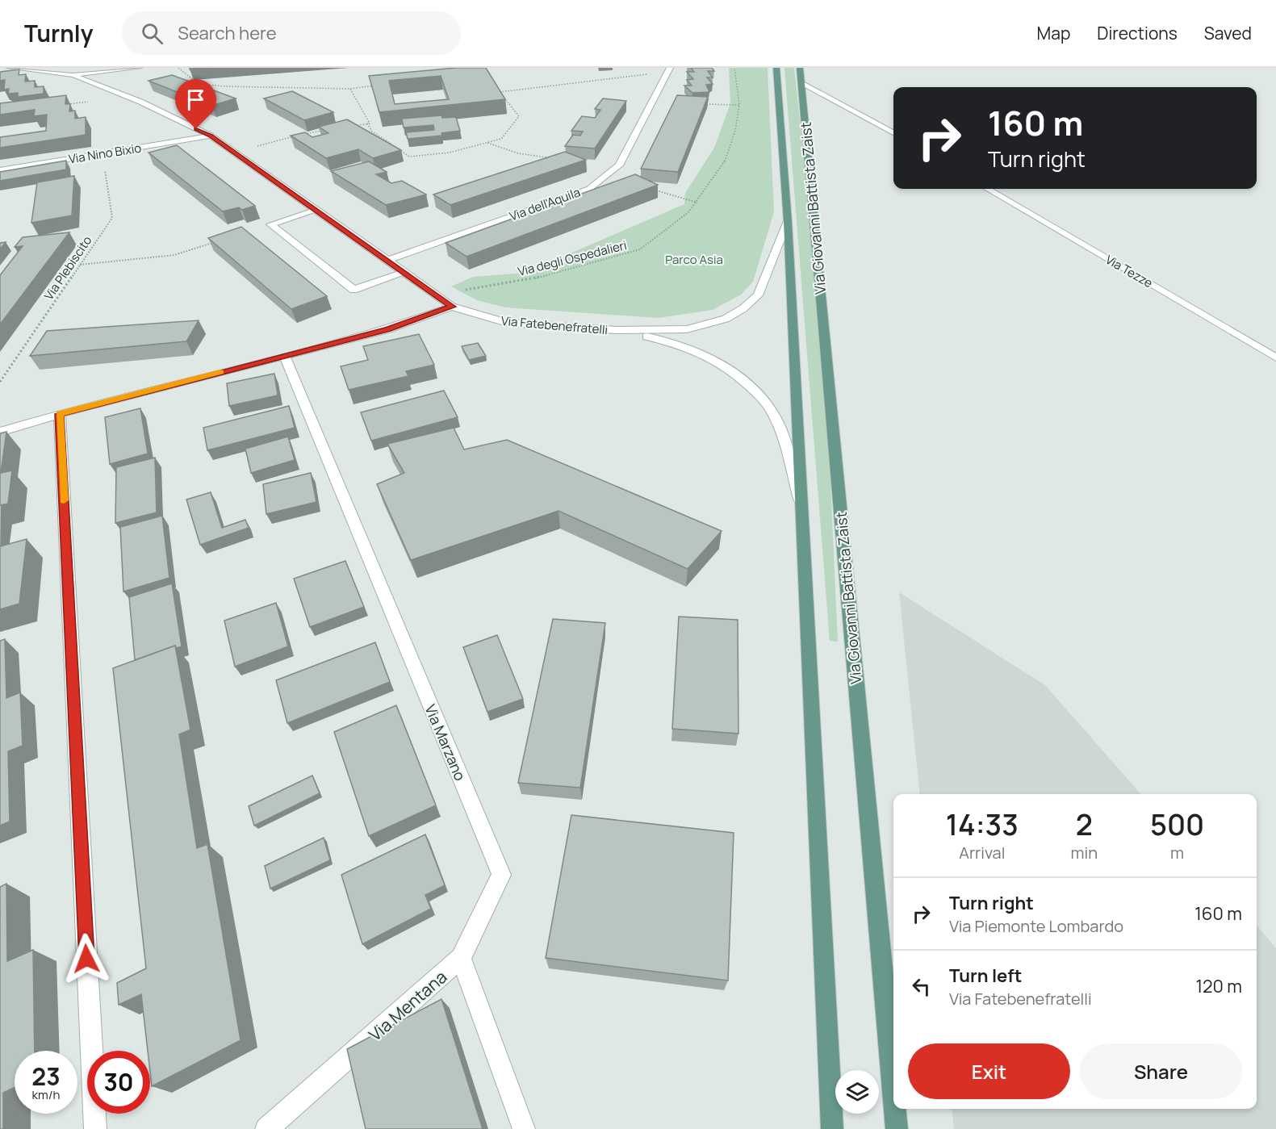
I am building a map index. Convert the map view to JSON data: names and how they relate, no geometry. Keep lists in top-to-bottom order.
{
  "streets": {
    "main road": ["Via Giovanni Battista Zaist"],
    "street": [
      "Via Nino Bixio",
      "Via dell'Aquila",
      "Via Tezze",
      "Via Fatebenefratelli",
      "Via Marzano",
      "Via Mentana"
    ],
    "path": ["Via degli Ospedalieri", "Via Plebiscito"]
  },
  "crossings": [
    ["Via Nino Bixio", "Via Plebiscito"],
    ["Via Nino Bixio", "Via Fatebenefratelli"],
    ["Via dell'Aquila", "Via Fatebenefratelli"],
    ["Via Giovanni Battista Zaist", "Via Fatebenefratelli"],
    ["Via degli Ospedalieri", "Via Fatebenefratelli"],
    ["Via Marzano", "Via Mentana"]
  ],
  "parks": ["Parco Asia"],
  "page": {
    "header": "Turnly",
    "search": "Search here",
    "nav": ["Map", "Directions", "Saved"],
    "turn": ["160 m", "Turn right"],
    "eta": [
      "14:33",
      "Arrival",
      "2",
      "min",
      "500",
      "m"
    ],
    "list": [
      {
        "name": "Turn right",
        "note": "Via Piemonte Lombardo",
        "value": "160 m"
      },
      {
        "name": "Turn left",
        "note": "Via Fatebenefratelli",
        "value": "120 m"
      }
    ],
    "buttons": ["Exit", "Share"],
    "speed": "23 km/h",
    "limit": "30"
  }
}
